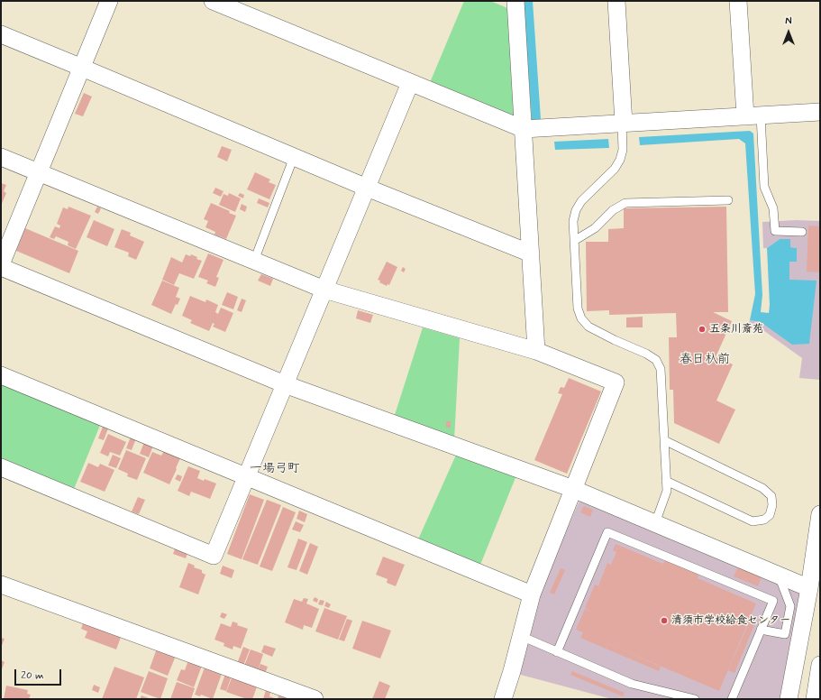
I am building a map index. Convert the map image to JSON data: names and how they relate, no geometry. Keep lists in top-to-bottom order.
{
  "districts": ["春日杁前", "一場弓町"],
  "places": ["五条川斎苑", "清須市学校給食センター"],
  "scale_bar": "20 m",
  "north": "top"
}
